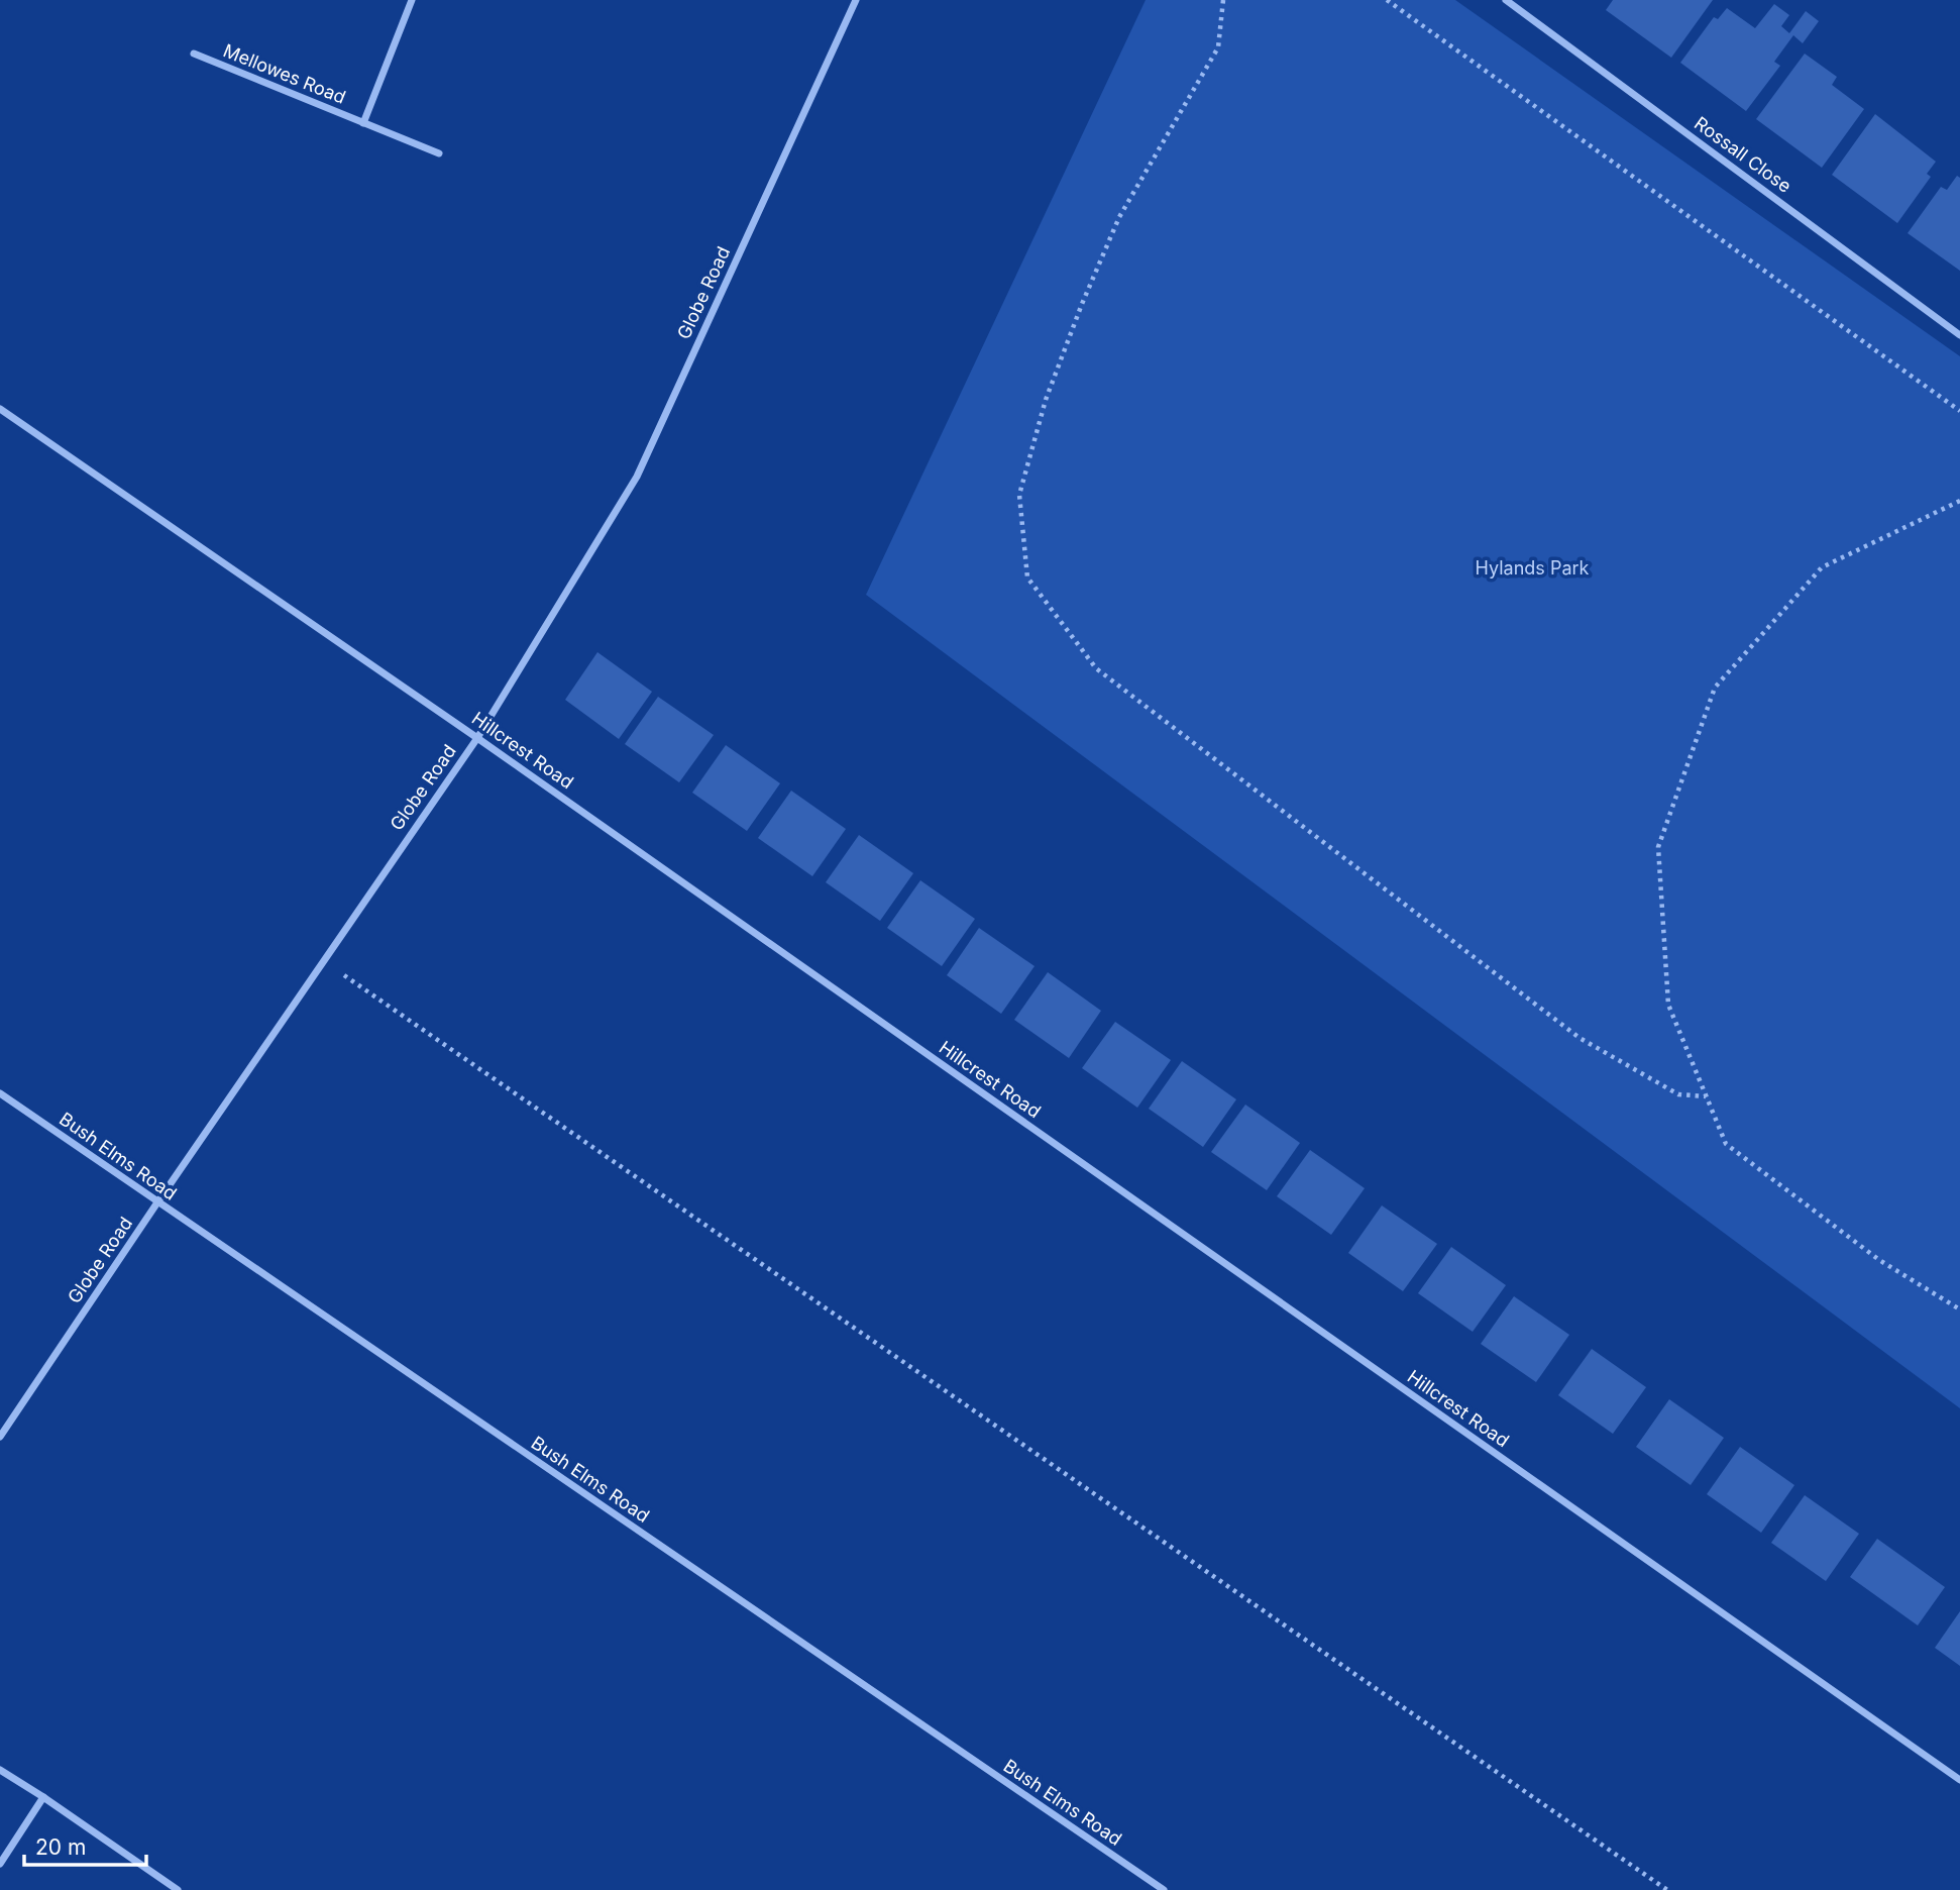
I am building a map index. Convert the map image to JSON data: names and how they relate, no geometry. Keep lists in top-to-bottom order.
{
  "streets": {
    "street": [
      "Mellowes Road",
      "Rossall Close",
      "Globe Road",
      "Hillcrest Road",
      "Bush Elms Road"
    ]
  },
  "crossings": [
    ["Globe Road", "Hillcrest Road"],
    ["Globe Road", "Bush Elms Road"]
  ],
  "parks": ["Hylands Park"],
  "scale_bar": "20 m"
}
